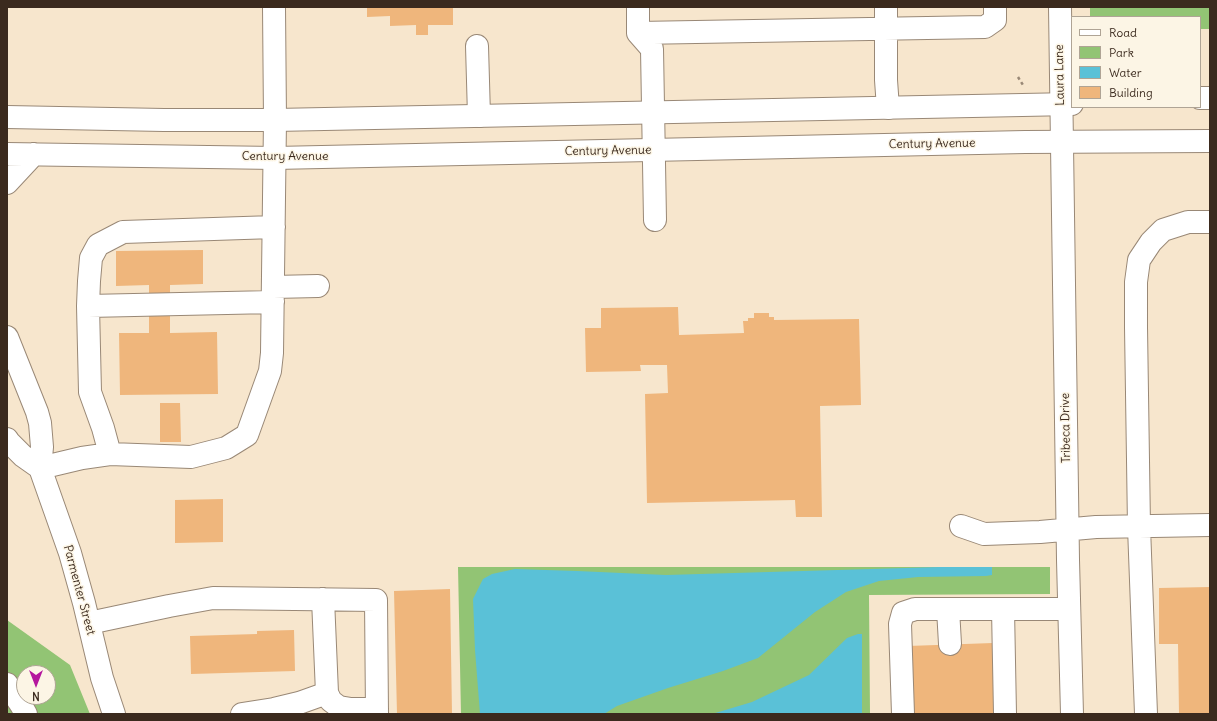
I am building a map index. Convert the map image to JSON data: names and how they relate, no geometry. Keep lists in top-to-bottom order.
{
  "streets": {
    "main road": [
      "Laura Lane",
      "Century Avenue",
      "Tribeca Drive",
      "Parmenter Street"
    ]
  },
  "crossings": [
    ["Laura Lane", "Century Avenue"],
    ["Laura Lane", "Tribeca Drive"],
    ["Century Avenue", "Tribeca Drive"]
  ],
  "legend": [
    "Road",
    "Park",
    "Water",
    "Building"
  ],
  "north": "bottom"
}
